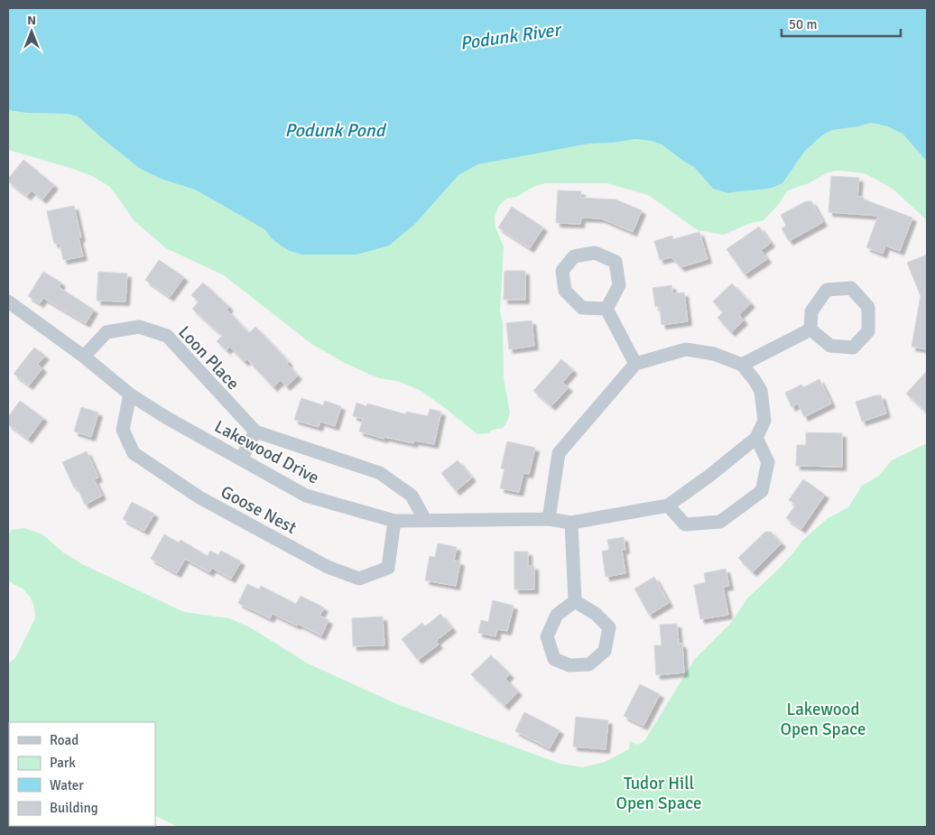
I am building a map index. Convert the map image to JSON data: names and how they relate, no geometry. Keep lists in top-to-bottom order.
{
  "streets": {
    "street": ["Loon Place", "Lakewood Drive", "Goose Nest"]
  },
  "crossings": [
    ["Loon Place", "Lakewood Drive"],
    ["Lakewood Drive", "Goose Nest"]
  ],
  "water": ["Podunk River", "Podunk Pond"],
  "parks": ["Lakewood Open Space", "Tudor Hill Open Space"],
  "legend": [
    "Road",
    "Park",
    "Water",
    "Building"
  ],
  "scale_bar": "50 m",
  "north": "top"
}
